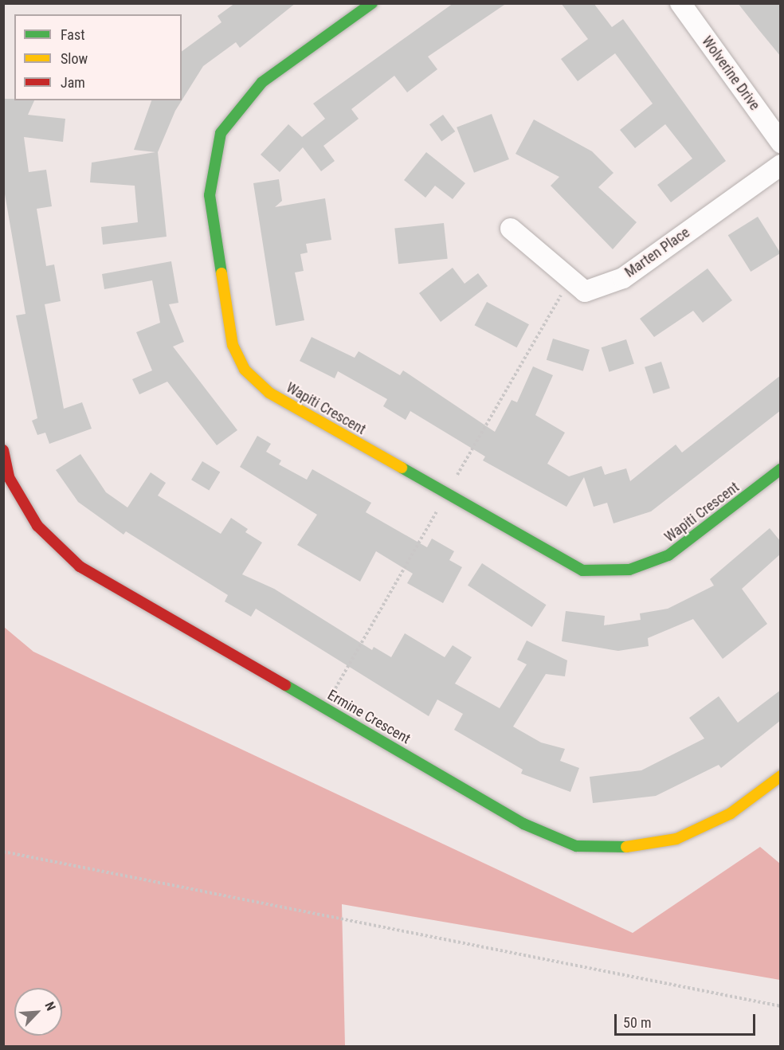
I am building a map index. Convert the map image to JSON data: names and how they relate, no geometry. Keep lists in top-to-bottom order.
{
  "streets": {
    "street": [
      "Wolverine Drive",
      "Marten Place",
      "Wapiti Crescent",
      "Ermine Crescent"
    ]
  },
  "legend": ["Fast", "Slow", "Jam"],
  "scale_bar": "50 m",
  "north": "top right"
}
